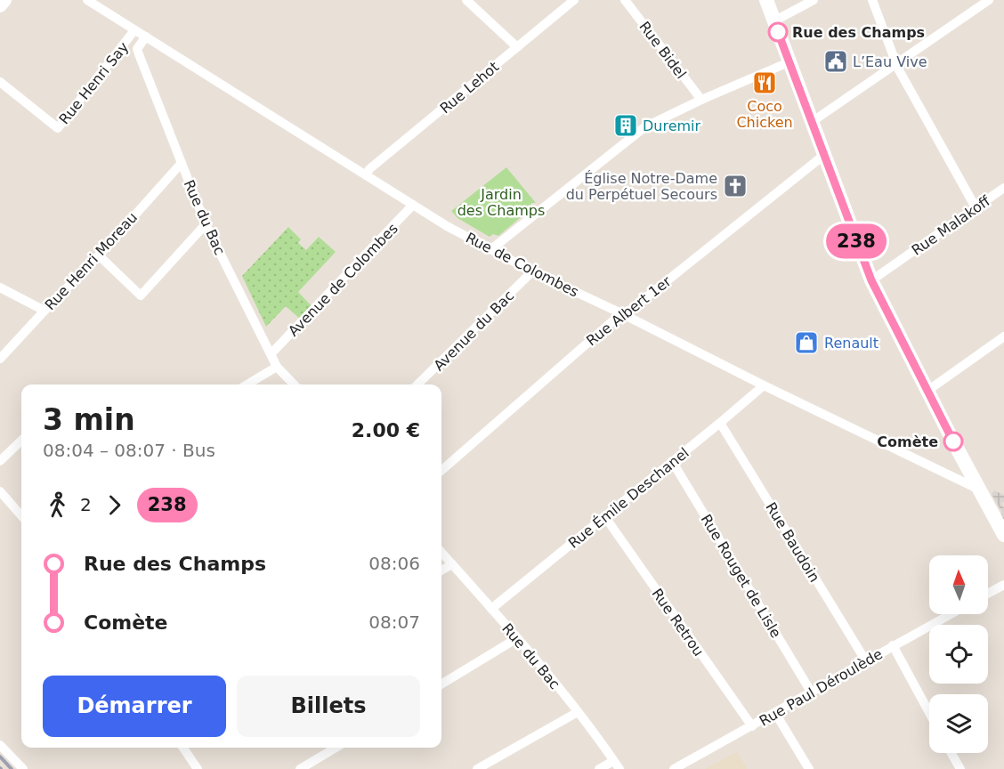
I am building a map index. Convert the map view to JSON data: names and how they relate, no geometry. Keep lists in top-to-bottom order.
{
  "streets": {
    "street": [
      "Rue Bidel",
      "Rue Henri Say",
      "Rue Lehot",
      "Rue du Bac",
      "Rue Malakoff",
      "Rue Henri Moreau",
      "Rue de Colombes",
      "Avenue de Colombes",
      "Rue Albert 1er",
      "Avenue du Bac",
      "Rue Émile Deschanel",
      "Rue Baudoin",
      "Rue Rouget de Lisle",
      "Rue Retrou",
      "Rue Paul Déroulède"
    ]
  },
  "crossings": [
    ["Rue Henri Say", "Rue de Colombes"],
    ["Rue Lehot", "Rue de Colombes"],
    ["Rue du Bac", "Rue Henri Moreau"],
    ["Rue du Bac", "Avenue de Colombes"],
    ["Rue du Bac", "Rue Émile Deschanel"],
    ["Rue de Colombes", "Avenue de Colombes"],
    ["Rue de Colombes", "Rue Albert 1er"],
    ["Rue de Colombes", "Avenue du Bac"],
    ["Rue de Colombes", "Rue Émile Deschanel"],
    ["Rue Émile Deschanel", "Rue Baudoin"],
    ["Rue Émile Deschanel", "Rue Rouget de Lisle"],
    ["Rue Émile Deschanel", "Rue Retrou"],
    ["Rue Baudoin", "Rue Paul Déroulède"],
    ["Rue Rouget de Lisle", "Rue Paul Déroulède"],
    ["Rue Retrou", "Rue Paul Déroulède"]
  ],
  "parks": ["Jardin des Champs"],
  "places": {
    "other": ["Rue des Champs", "Comète"],
    "public building": ["L’Eau Vive"],
    "restaurant": ["Coco Chicken"],
    "building": ["Duremir"],
    "church": ["Église Notre-Dame du Perpétuel Secours"],
    "shop": ["Renault"]
  },
  "lines": ["bus line 238"],
  "north": "top",
  "page": {
    "on_map": "238",
    "heading": ["3 min", "08:04 – 08:07 · Bus", "2.00 €"],
    "legs": ["2", "238"],
    "list": [
      {
        "name": "Rue des Champs",
        "value": "08:06"
      },
      {
        "name": "Comète",
        "value": "08:07"
      }
    ],
    "buttons": ["Démarrer", "Billets"]
  }
}
